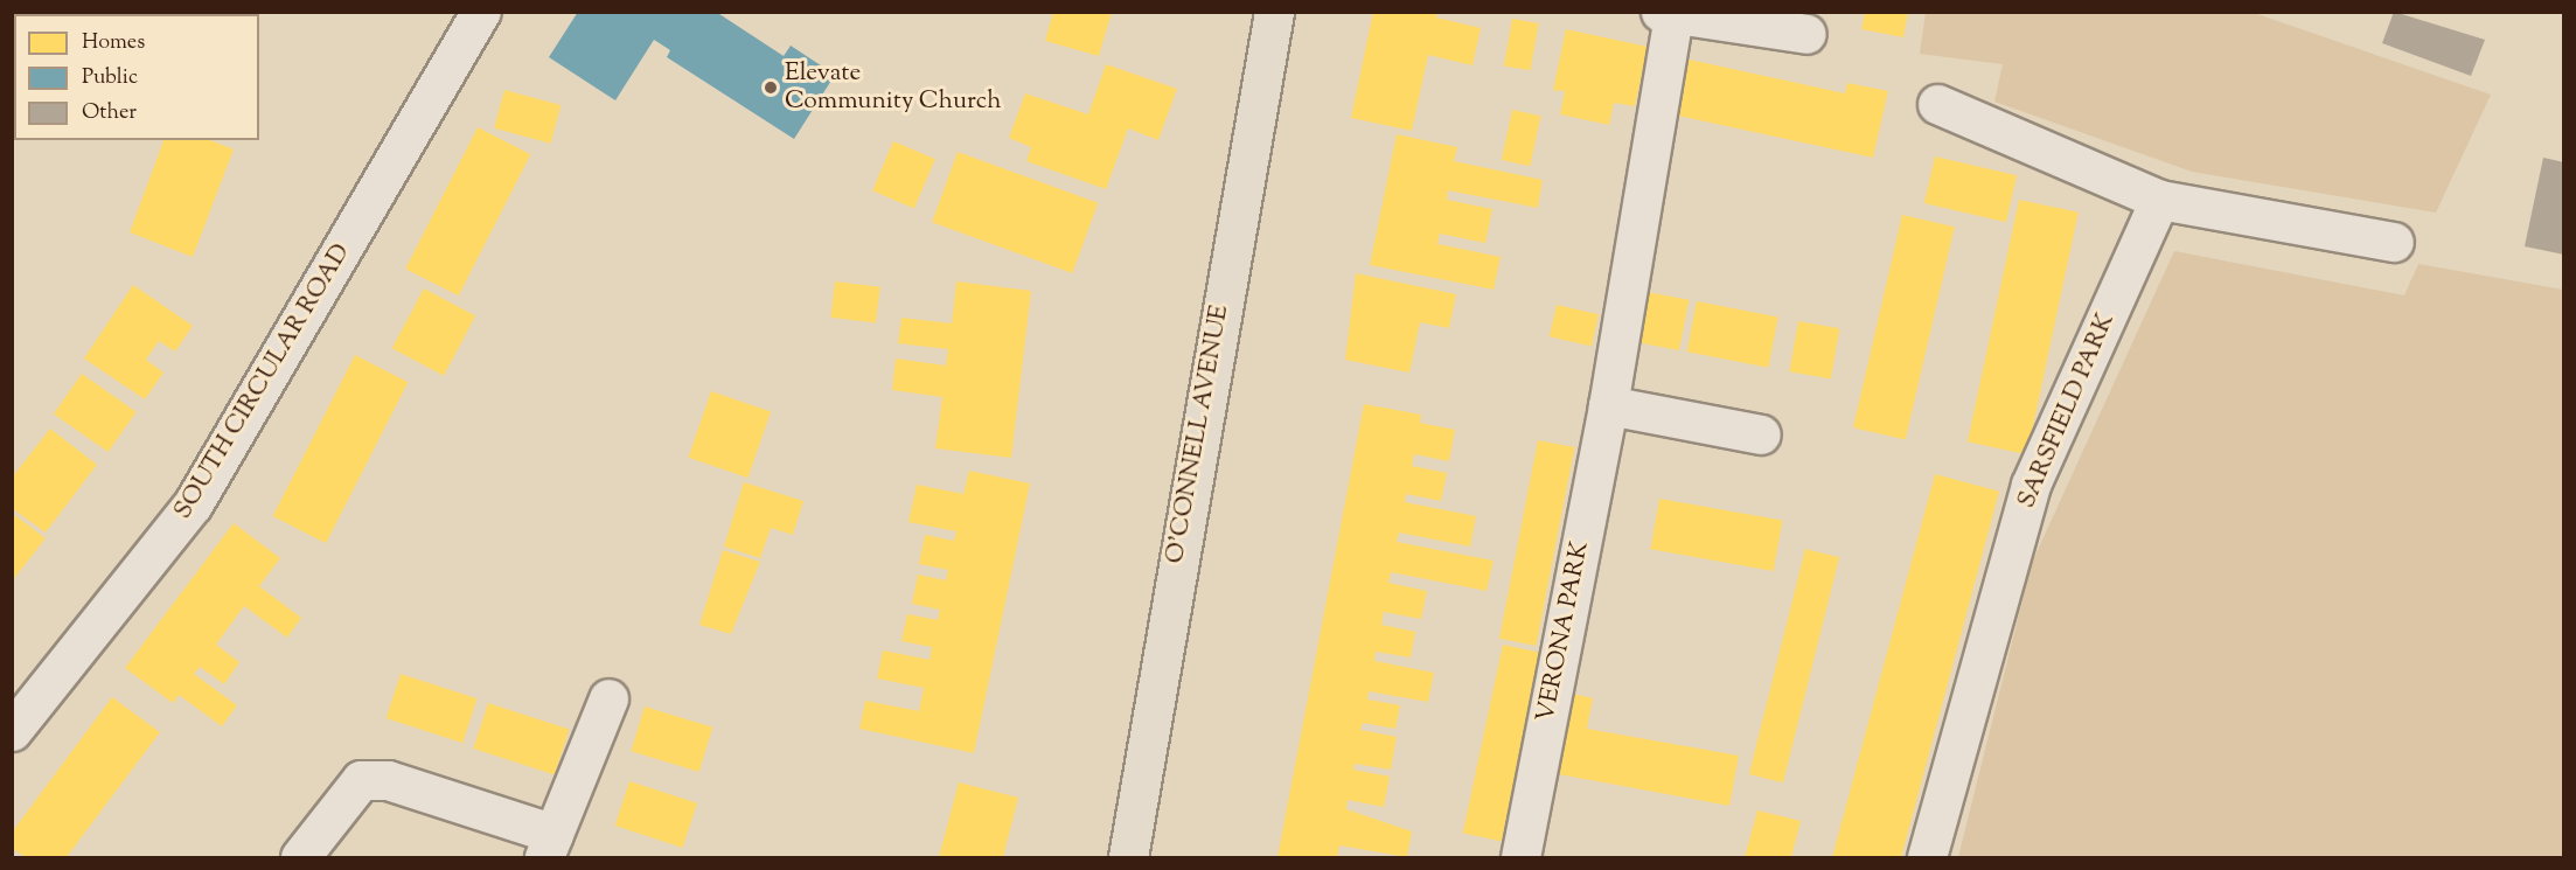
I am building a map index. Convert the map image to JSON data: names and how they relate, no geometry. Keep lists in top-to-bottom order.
{
  "streets": {
    "main road": ["O'CONNELL AVENUE"],
    "street": ["SOUTH CIRCULAR ROAD", "SARSFIELD PARK", "VERONA PARK"]
  },
  "places": ["Elevate Community Church"],
  "legend": ["Homes", "Public", "Other"]
}
